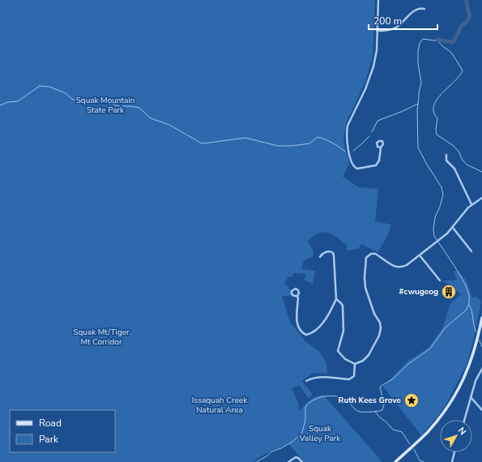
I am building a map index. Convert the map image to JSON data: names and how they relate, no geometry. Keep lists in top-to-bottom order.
{
  "parks": [
    "Squak Mountain State Park",
    "Squak Mt/Tiger Mt Corridor",
    "Issaquah Creek Natural Area",
    "Squak Valley Park"
  ],
  "places": {
    "building": ["#cwugeog"],
    "place": ["Ruth Kees Grove"]
  },
  "legend": ["Road", "Park"],
  "scale_bar": "200 m",
  "north": "top right"
}
